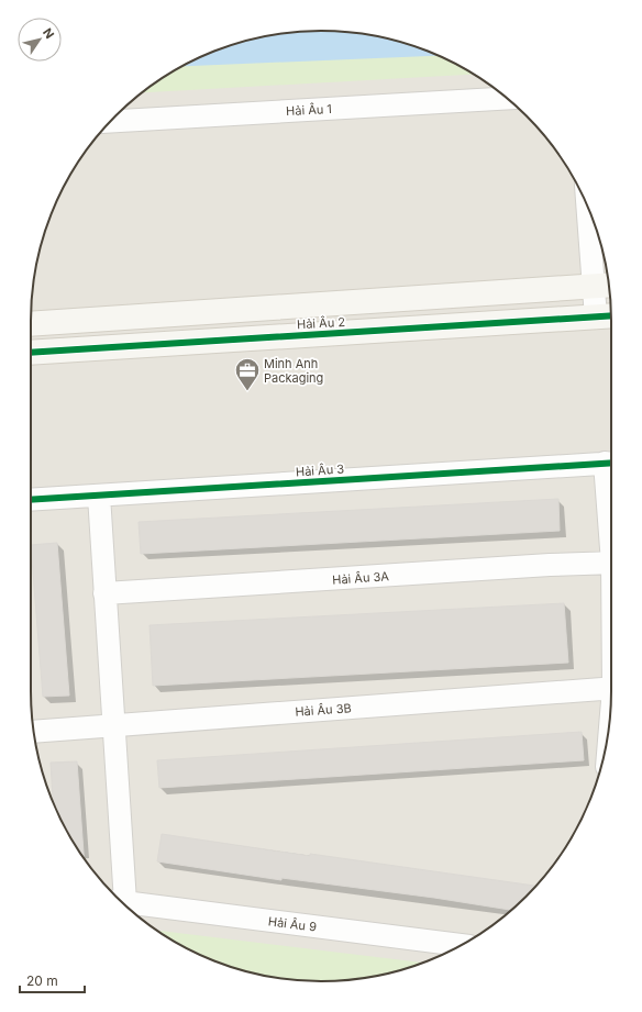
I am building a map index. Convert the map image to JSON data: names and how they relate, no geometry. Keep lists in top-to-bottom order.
{
  "streets": {
    "street": [
      "Hải Âu 1",
      "Hải Âu 2",
      "Hải Âu 3",
      "Hải Âu 3A",
      "Hải Âu 3B",
      "Hải Âu 9"
    ]
  },
  "places": {
    "office": ["Minh Anh Packaging"]
  },
  "scale_bar": "20 m",
  "north": "top right"
}
